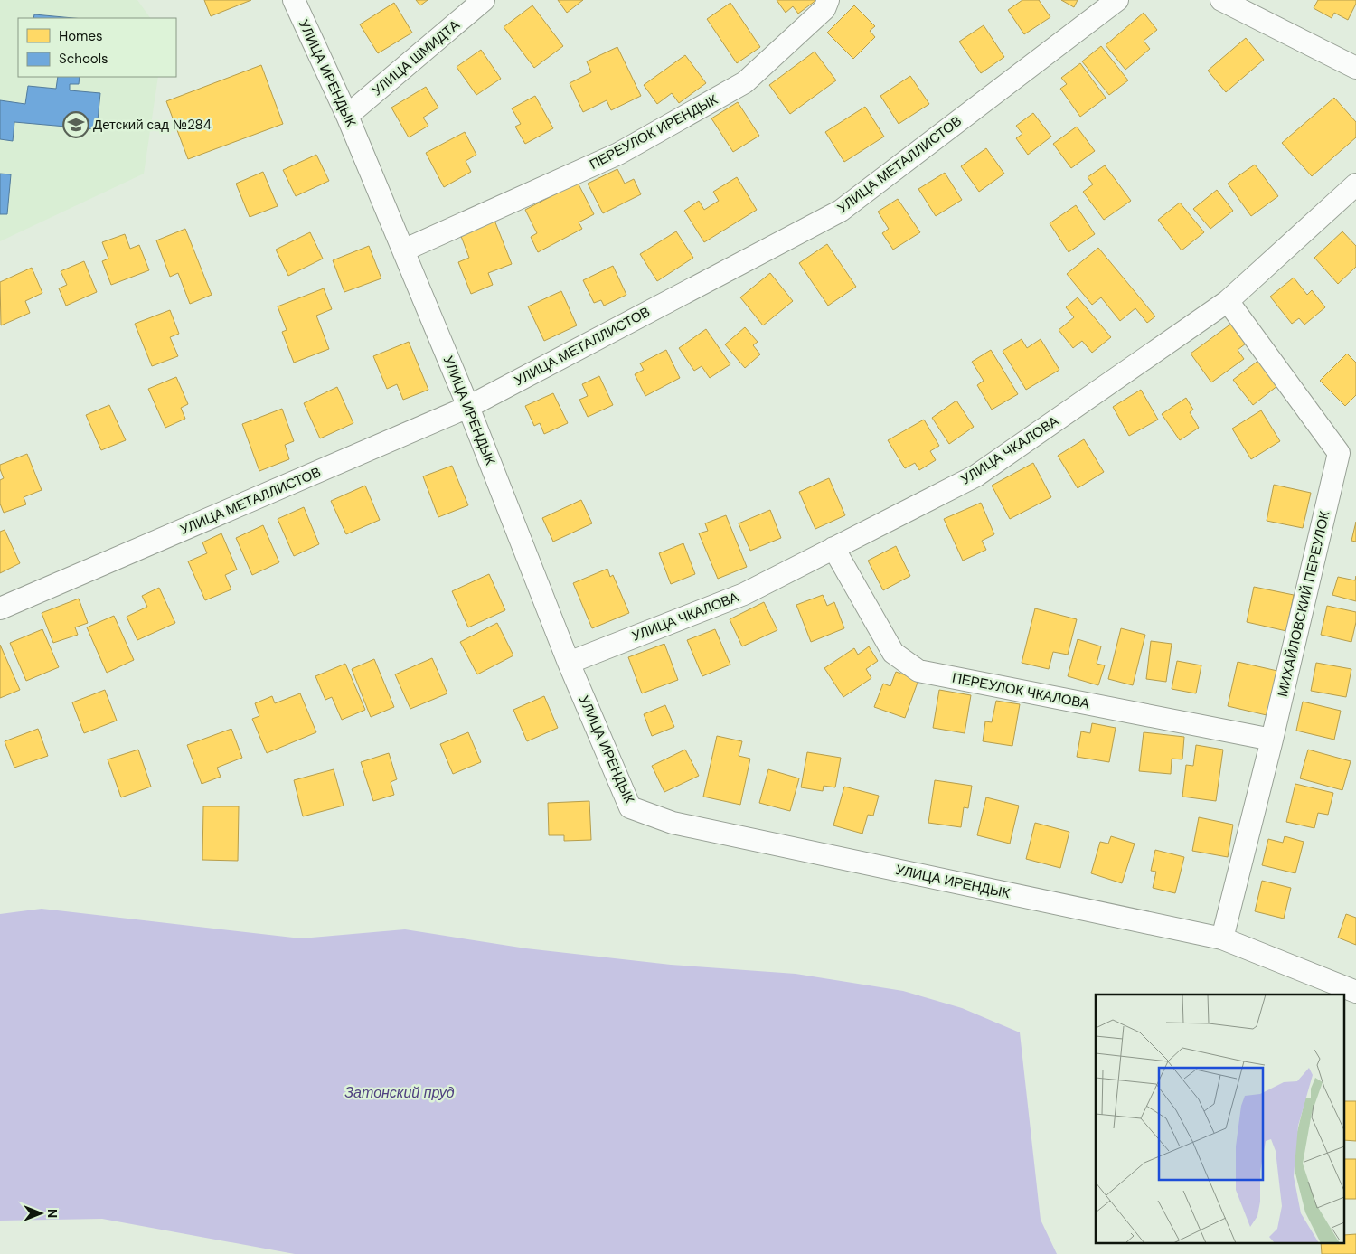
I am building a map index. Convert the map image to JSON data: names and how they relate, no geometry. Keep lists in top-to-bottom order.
{
  "streets": {
    "street": [
      "УЛИЦА ШМИДТА",
      "УЛИЦА ИРЕНДЫК",
      "ПЕРЕУЛОК ИРЕНДЫК",
      "УЛИЦА МЕТАЛЛИСТОВ",
      "УЛИЦА ЧКАЛОВА",
      "МИХАЙЛОВСКИЙ ПЕРЕУЛОК",
      "ПЕРЕУЛОК ЧКАЛОВА"
    ]
  },
  "crossings": [
    ["УЛИЦА ШМИДТА", "УЛИЦА ИРЕНДЫК"],
    ["УЛИЦА ИРЕНДЫК", "ПЕРЕУЛОК ИРЕНДЫК"],
    ["УЛИЦА ИРЕНДЫК", "УЛИЦА МЕТАЛЛИСТОВ"],
    ["УЛИЦА ИРЕНДЫК", "УЛИЦА ЧКАЛОВА"],
    ["УЛИЦА ИРЕНДЫК", "МИХАЙЛОВСКИЙ ПЕРЕУЛОК"],
    ["УЛИЦА ЧКАЛОВА", "МИХАЙЛОВСКИЙ ПЕРЕУЛОК"],
    ["УЛИЦА ЧКАЛОВА", "ПЕРЕУЛОК ЧКАЛОВА"],
    ["МИХАЙЛОВСКИЙ ПЕРЕУЛОК", "ПЕРЕУЛОК ЧКАЛОВА"]
  ],
  "water": ["Затонский пруд"],
  "places": {
    "school or university": ["Детский сад №284"]
  },
  "legend": ["Homes", "Schools"],
  "north": "right"
}
